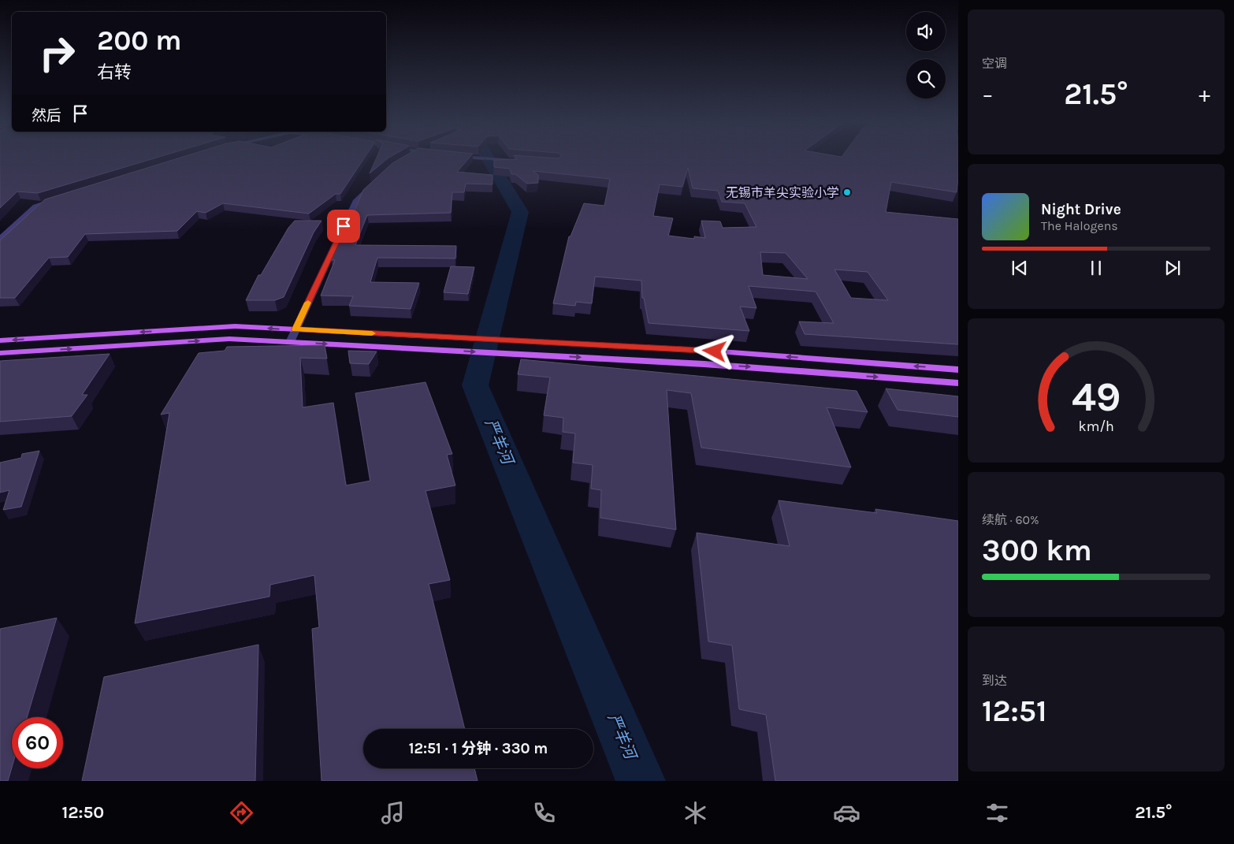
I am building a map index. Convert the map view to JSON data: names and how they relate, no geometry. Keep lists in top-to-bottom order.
{
  "water": ["严羊河"],
  "places": ["无锡市羊尖实验小学"],
  "page": {
    "tile": [
      "空调",
      ["续航 · 60%", "300 km"],
      ["到达", "12:51"]
    ],
    "turn": ["200 m", "右转"],
    "heat": ["−", "21.5°", "+"],
    "then": "然后",
    "song": ["Night Drive", "The Halogens"],
    "limit": "60",
    "trip": "12:51 · 1 分钟 · 330 m",
    "tabs": ["12:50", "21.5°"],
    "gauge": ["49", "km/h"]
  }
}
